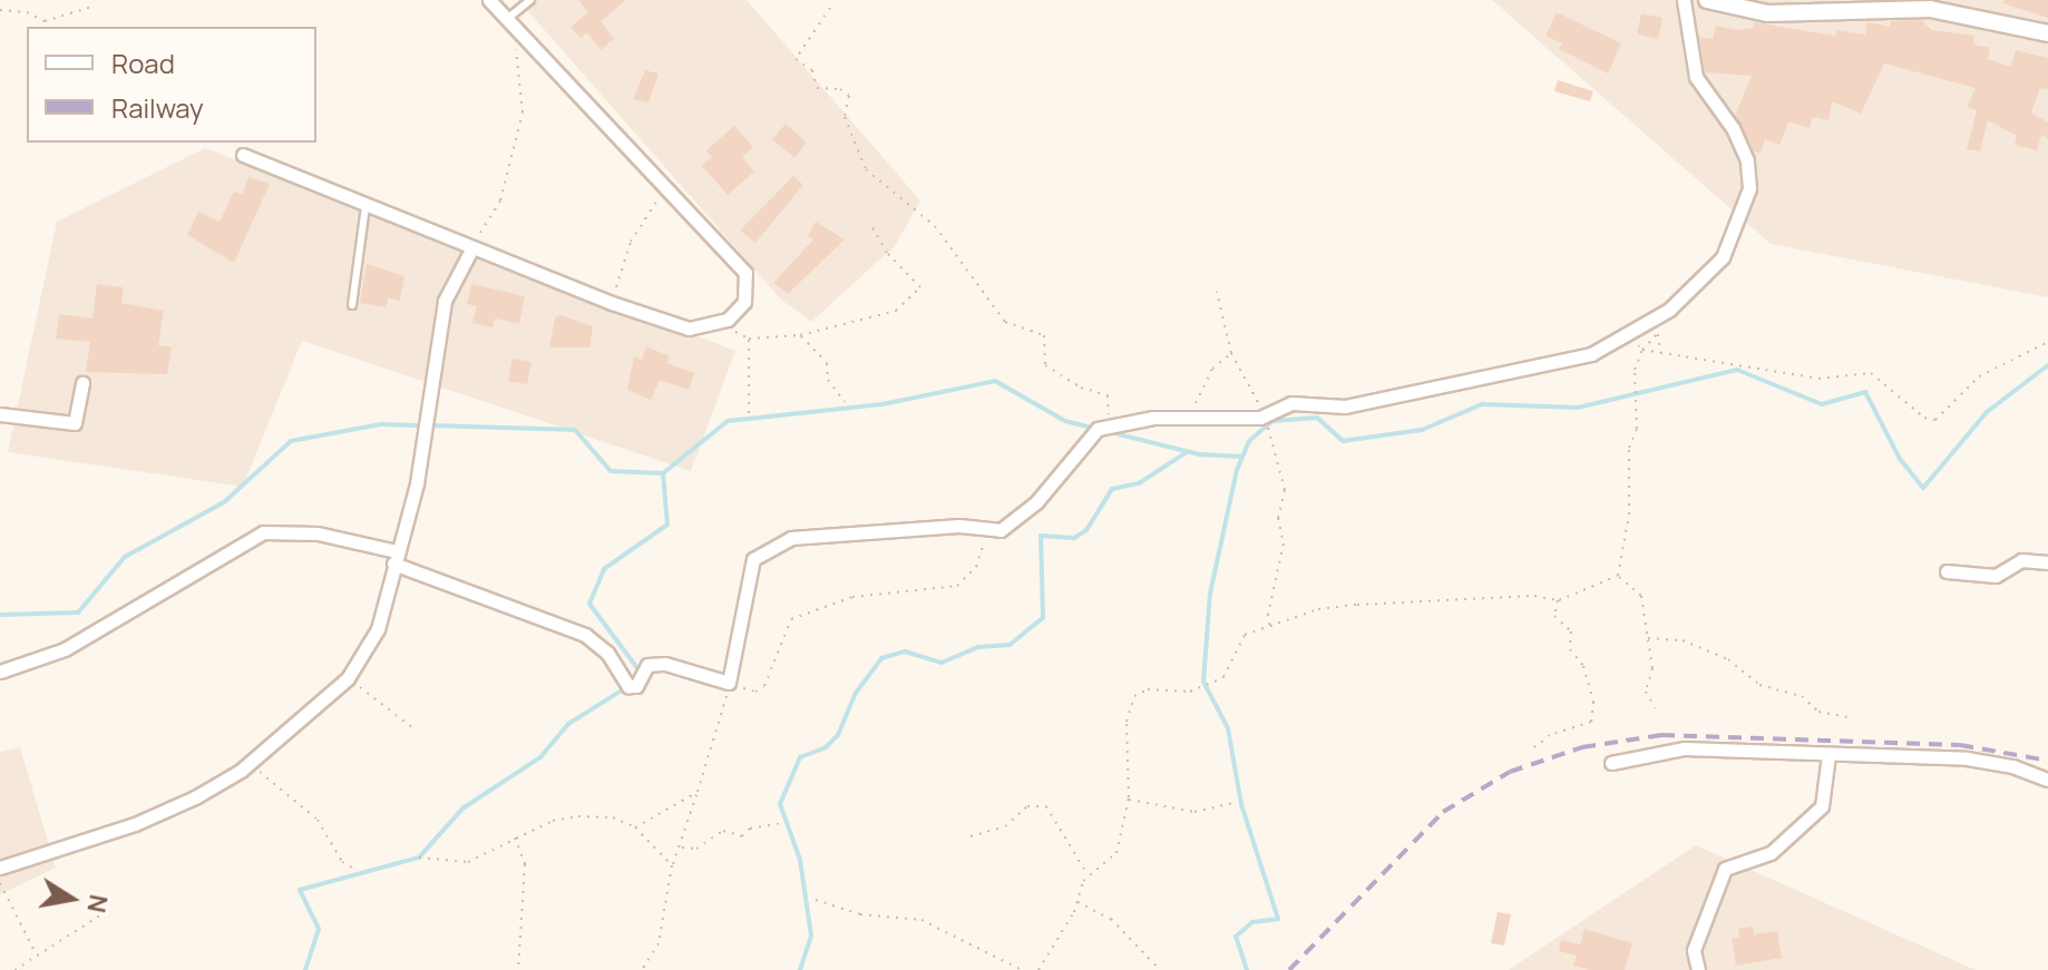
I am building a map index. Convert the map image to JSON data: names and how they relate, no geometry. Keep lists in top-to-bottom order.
{
  "legend": ["Road", "Railway"],
  "north": "right"
}
